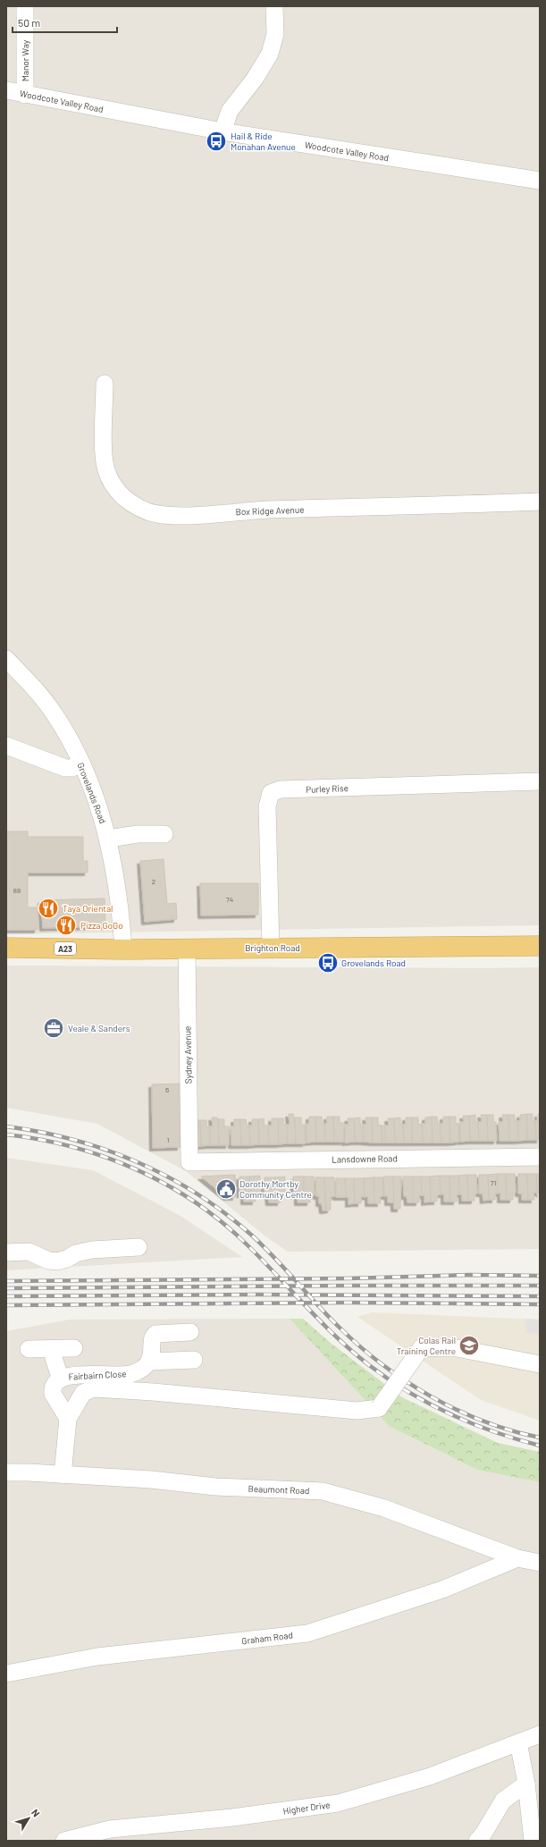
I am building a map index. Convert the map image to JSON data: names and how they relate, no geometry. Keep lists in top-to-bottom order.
{
  "streets": {
    "highway": ["Brighton Road", "A23"],
    "street": [
      "Manor Way",
      "Woodcote Valley Road",
      "Box Ridge Avenue",
      "Purley Rise",
      "Grovelands Road",
      "Sydney Avenue",
      "Lansdowne Road",
      "Fairbairn Close",
      "Beaumont Road",
      "Graham Road",
      "Higher Drive"
    ]
  },
  "crossings": [
    ["Manor Way", "Woodcote Valley Road"],
    ["Purley Rise", "Brighton Road"],
    ["Grovelands Road", "Brighton Road"],
    ["Brighton Road", "Sydney Avenue"],
    ["Sydney Avenue", "Lansdowne Road"],
    ["Beaumont Road", "Graham Road"]
  ],
  "places": {
    "bus stop": ["Hail & Ride Monahan Avenue", "Grovelands Road"],
    "restaurant": ["Taya Oriental", "Pizza GoGo"],
    "office": ["Veale & Sanders"],
    "public building": ["Dorothy Mortby Community Centre"],
    "school or university": ["Colas Rail Training Centre"]
  },
  "house_numbers": [
    "2",
    "88",
    "74",
    "6",
    "1",
    "71"
  ],
  "scale_bar": "50 m",
  "north": "top right"
}
